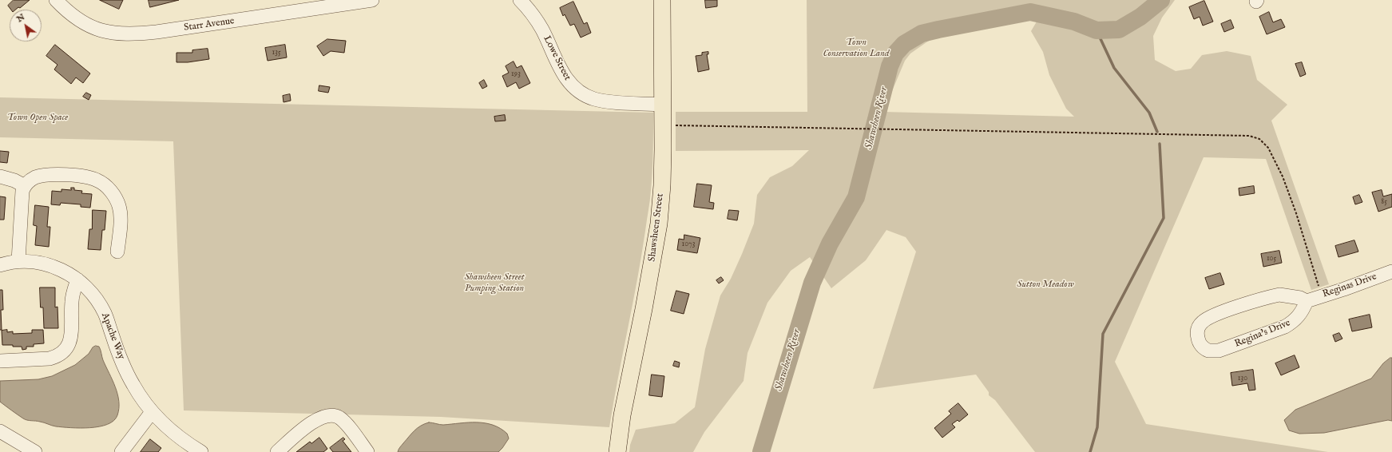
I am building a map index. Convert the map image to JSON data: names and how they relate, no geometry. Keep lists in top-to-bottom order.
{
  "streets": {
    "main road": ["Shawsheen Street"],
    "street": [
      "Starr Avenue",
      "Lowe Street",
      "Reginas Drive",
      "Regina's Drive",
      "Apache Way"
    ]
  },
  "crossings": [
    ["Lowe Street", "Shawsheen Street"],
    ["Reginas Drive", "Regina's Drive"]
  ],
  "water": ["Shawsheen River"],
  "parks": [
    "Town Conservation Land",
    "Town Open Space",
    "Shawsheen Street Pumping Station",
    "Sutton Meadow"
  ],
  "house_numbers": [
    "135",
    "193",
    "85",
    "1073",
    "105",
    "130"
  ],
  "north": "top left"
}
